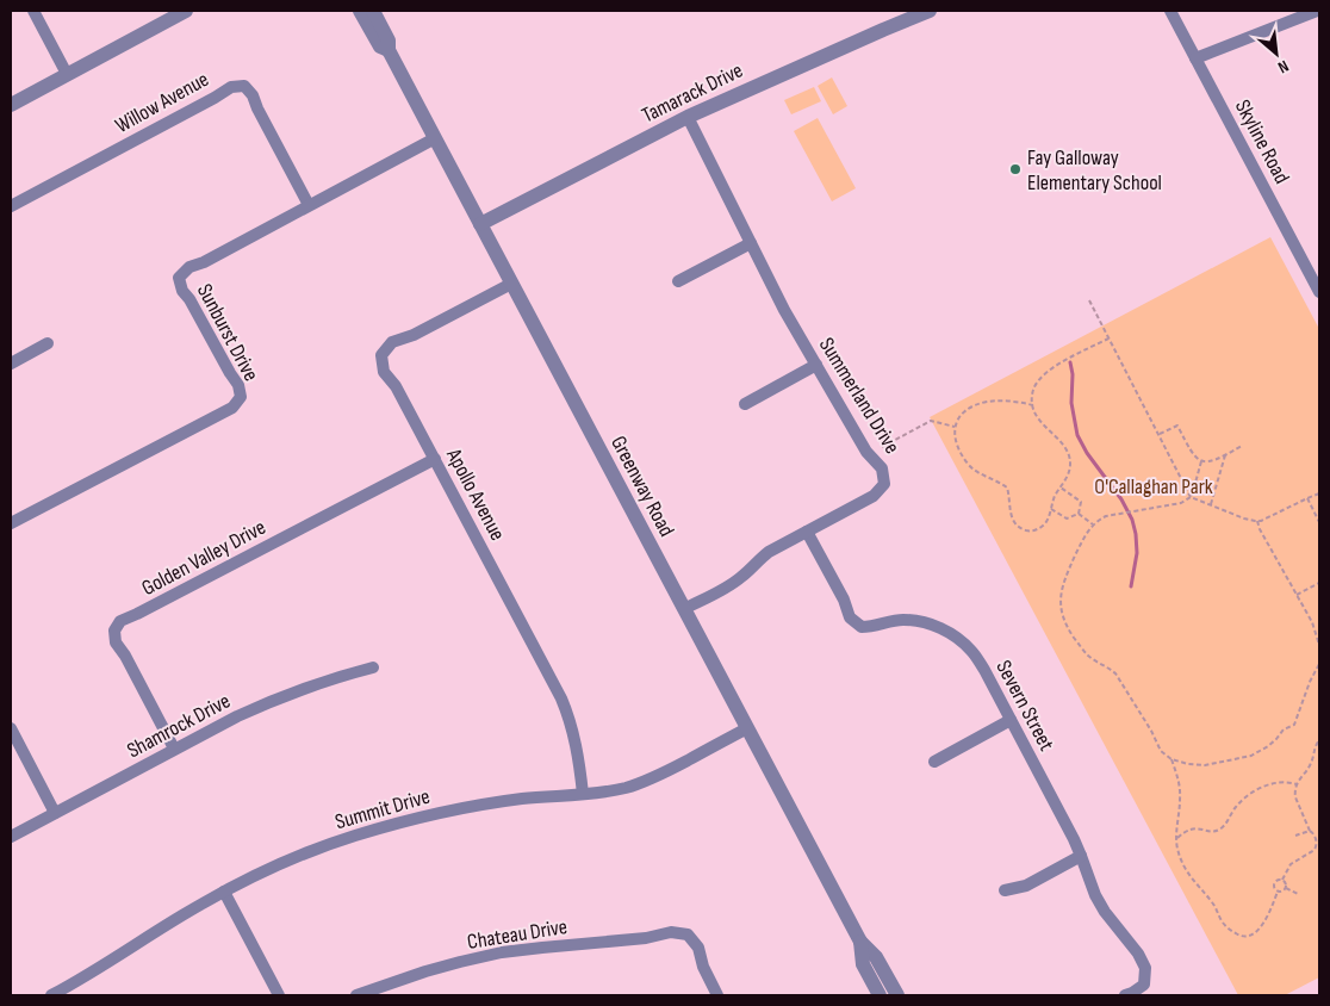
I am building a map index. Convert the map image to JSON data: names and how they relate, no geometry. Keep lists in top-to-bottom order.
{
  "streets": {
    "street": [
      "Tamarack Drive",
      "Willow Avenue",
      "Skyline Road",
      "Sunburst Drive",
      "Summerland Drive",
      "Greenway Road",
      "Apollo Avenue",
      "Golden Valley Drive",
      "Severn Street",
      "Shamrock Drive",
      "Summit Drive",
      "Chateau Drive"
    ]
  },
  "crossings": [
    ["Tamarack Drive", "Summerland Drive"],
    ["Tamarack Drive", "Greenway Road"],
    ["Willow Avenue", "Sunburst Drive"],
    ["Sunburst Drive", "Greenway Road"],
    ["Summerland Drive", "Greenway Road"],
    ["Summerland Drive", "Severn Street"],
    ["Greenway Road", "Apollo Avenue"],
    ["Greenway Road", "Summit Drive"],
    ["Apollo Avenue", "Golden Valley Drive"],
    ["Apollo Avenue", "Summit Drive"],
    ["Golden Valley Drive", "Shamrock Drive"]
  ],
  "parks": ["O'Callaghan Park"],
  "places": ["Fay Galloway Elementary School"],
  "north": "bottom right"
}
